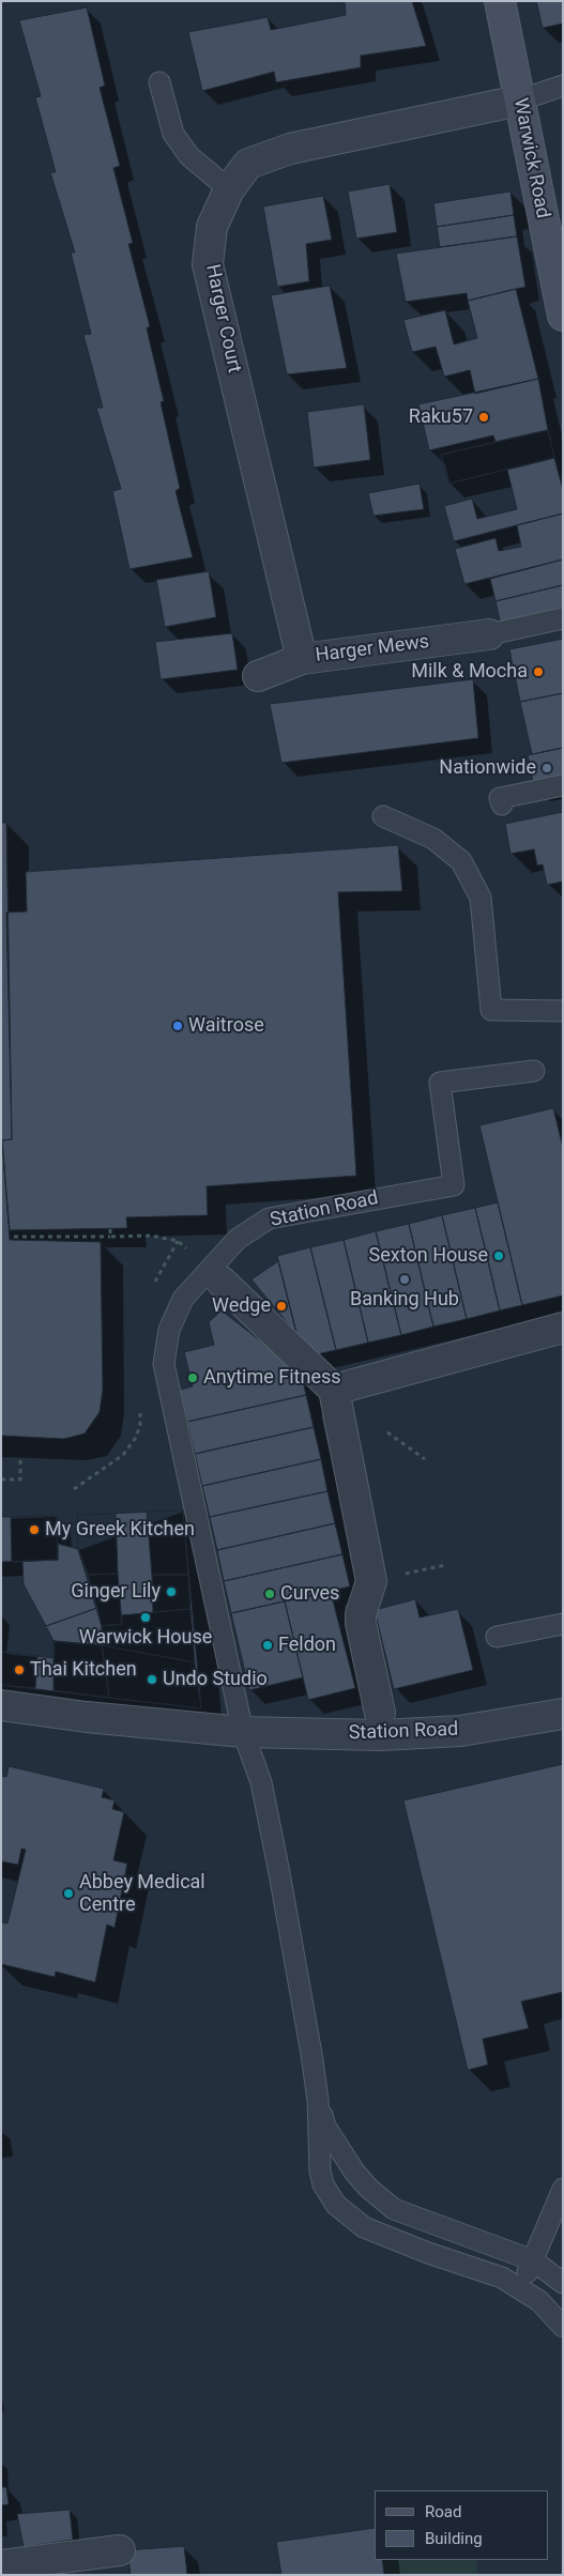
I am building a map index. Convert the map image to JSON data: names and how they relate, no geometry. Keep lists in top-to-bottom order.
{
  "streets": {
    "main road": ["Warwick Road"],
    "street": ["Harger Court", "Harger Mews", "Station Road"]
  },
  "crossings": [
    ["Warwick Road", "Harger Court"],
    ["Harger Court", "Harger Mews"]
  ],
  "places": [
    "Raku57",
    "Milk & Mocha",
    "Nationwide",
    "Waitrose",
    "Sexton House",
    "Banking Hub",
    "Wedge",
    "Anytime Fitness",
    "My Greek Kitchen",
    "Ginger Lily",
    "Curves",
    "Warwick House",
    "Feldon",
    "Thai Kitchen",
    "Undo Studio",
    "Abbey Medical Centre"
  ],
  "legend": ["Road", "Building"]
}
